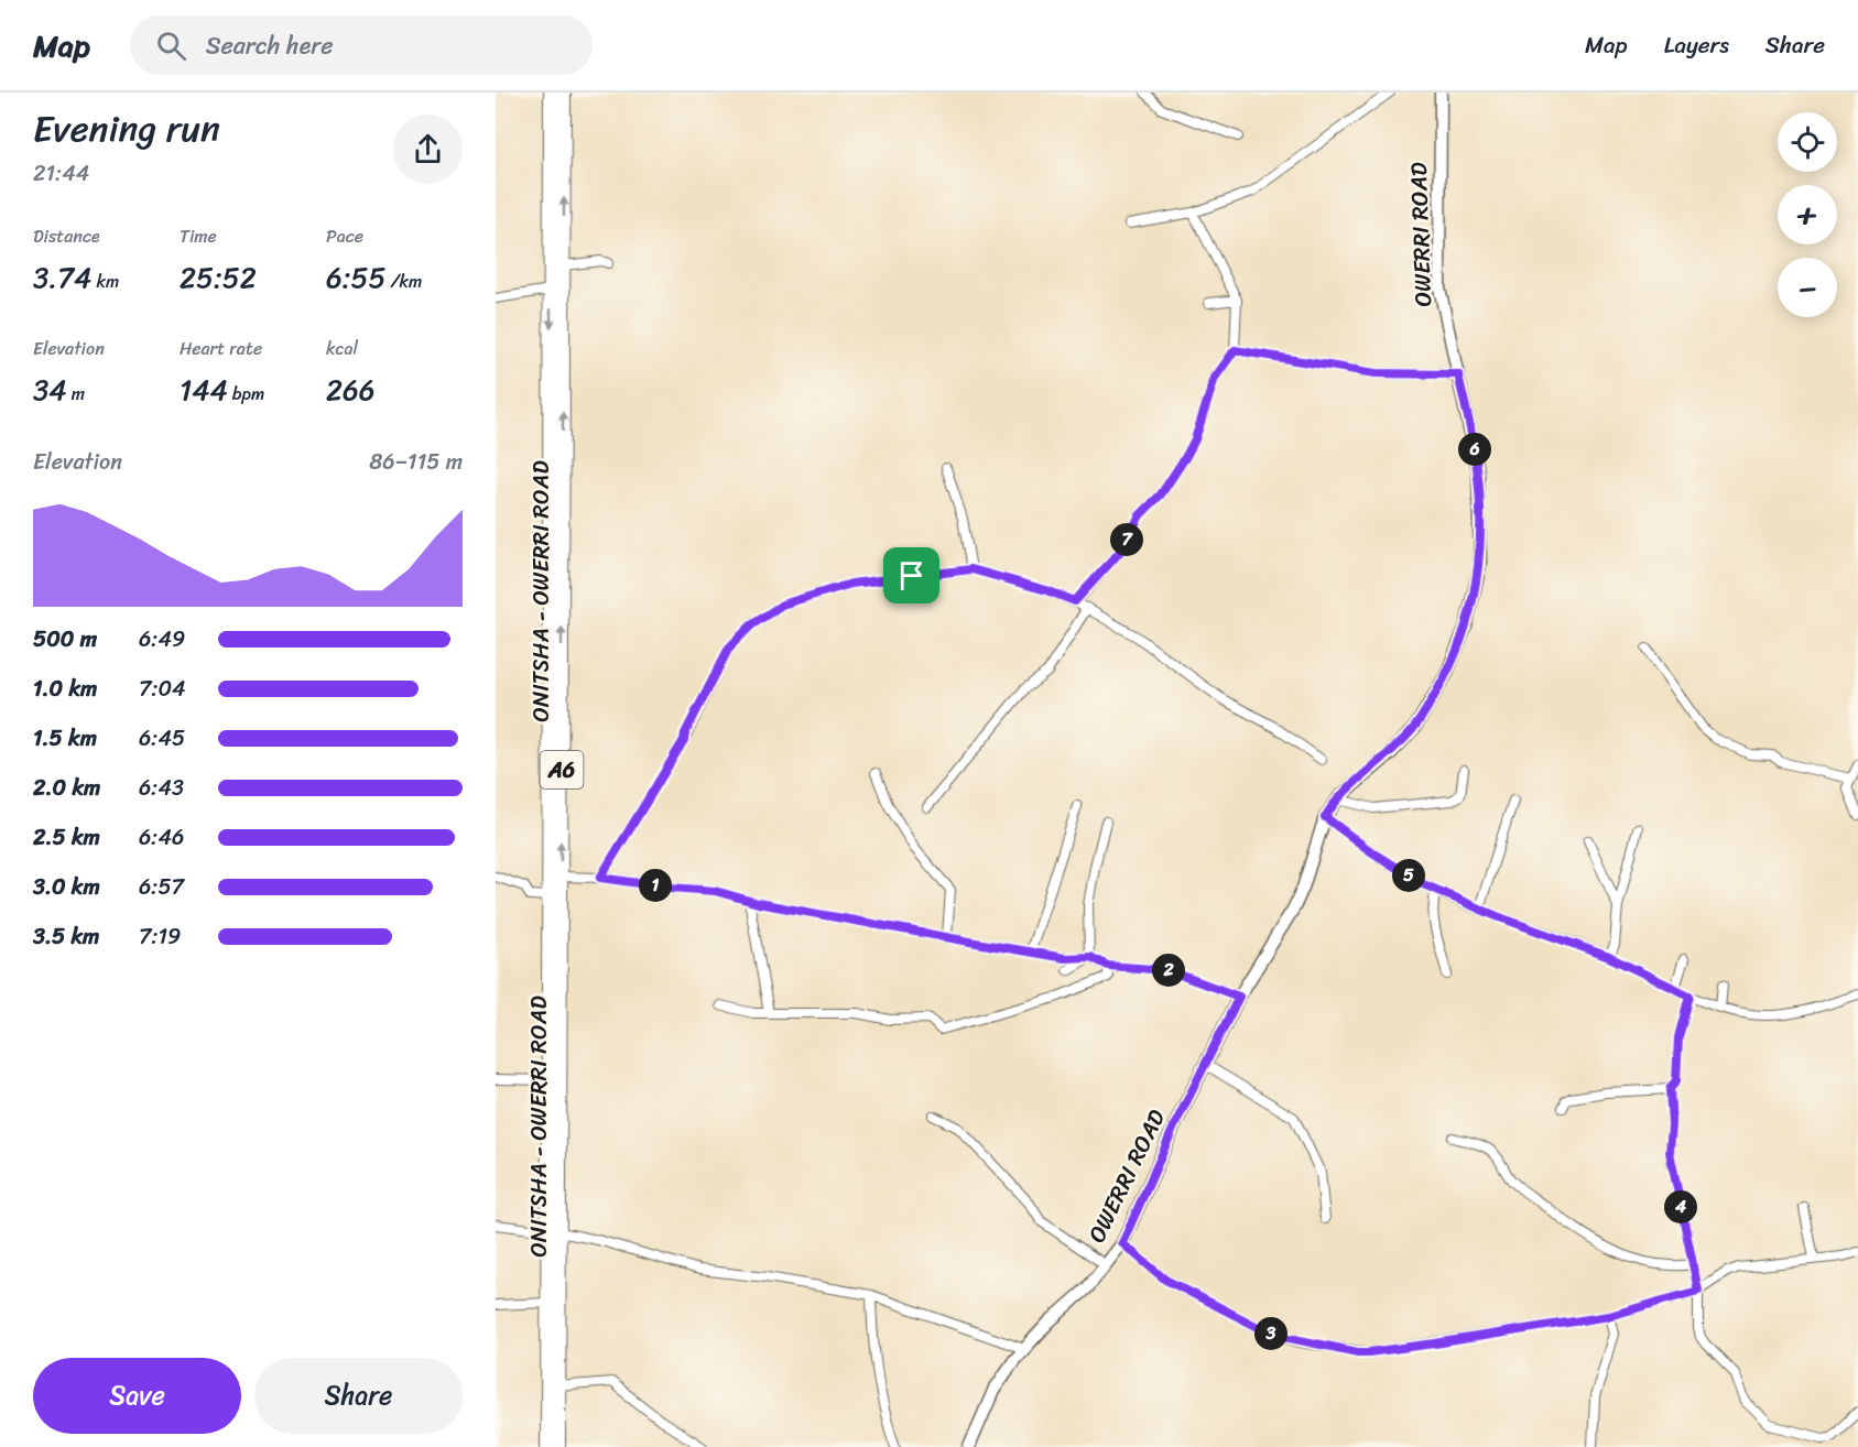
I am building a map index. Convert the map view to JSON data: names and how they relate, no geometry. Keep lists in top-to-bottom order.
{
  "streets": {
    "highway": ["ONITSHA - OWERRI ROAD", "A6"],
    "main road": ["OWERRI ROAD"]
  },
  "page": {
    "header": "Map",
    "search": "Search here",
    "nav": ["Map", "Layers", "Share"],
    "heading": ["Evening run", "21:44"],
    "map_buttons": ["+", "−"],
    "stats": [
      ["Distance", "3.74 km"],
      ["Time", "25:52"],
      ["Pace", "6:55 /km"],
      ["Elevation", "34 m"],
      ["Heart rate", "144 bpm"],
      ["kcal", "266"]
    ],
    "chart": ["Elevation", "86–115 m"],
    "pins": [
      "6",
      "7",
      "5",
      "1",
      "2",
      "4",
      "3"
    ],
    "list": [
      {
        "name": "500 m",
        "note": "6:49"
      },
      {
        "name": "1.0 km",
        "note": "7:04"
      },
      {
        "name": "1.5 km",
        "note": "6:45"
      },
      {
        "name": "2.0 km",
        "note": "6:43"
      },
      {
        "name": "2.5 km",
        "note": "6:46"
      },
      {
        "name": "3.0 km",
        "note": "6:57"
      },
      {
        "name": "3.5 km",
        "note": "7:19"
      }
    ],
    "buttons": ["Save", "Share"]
  }
}
